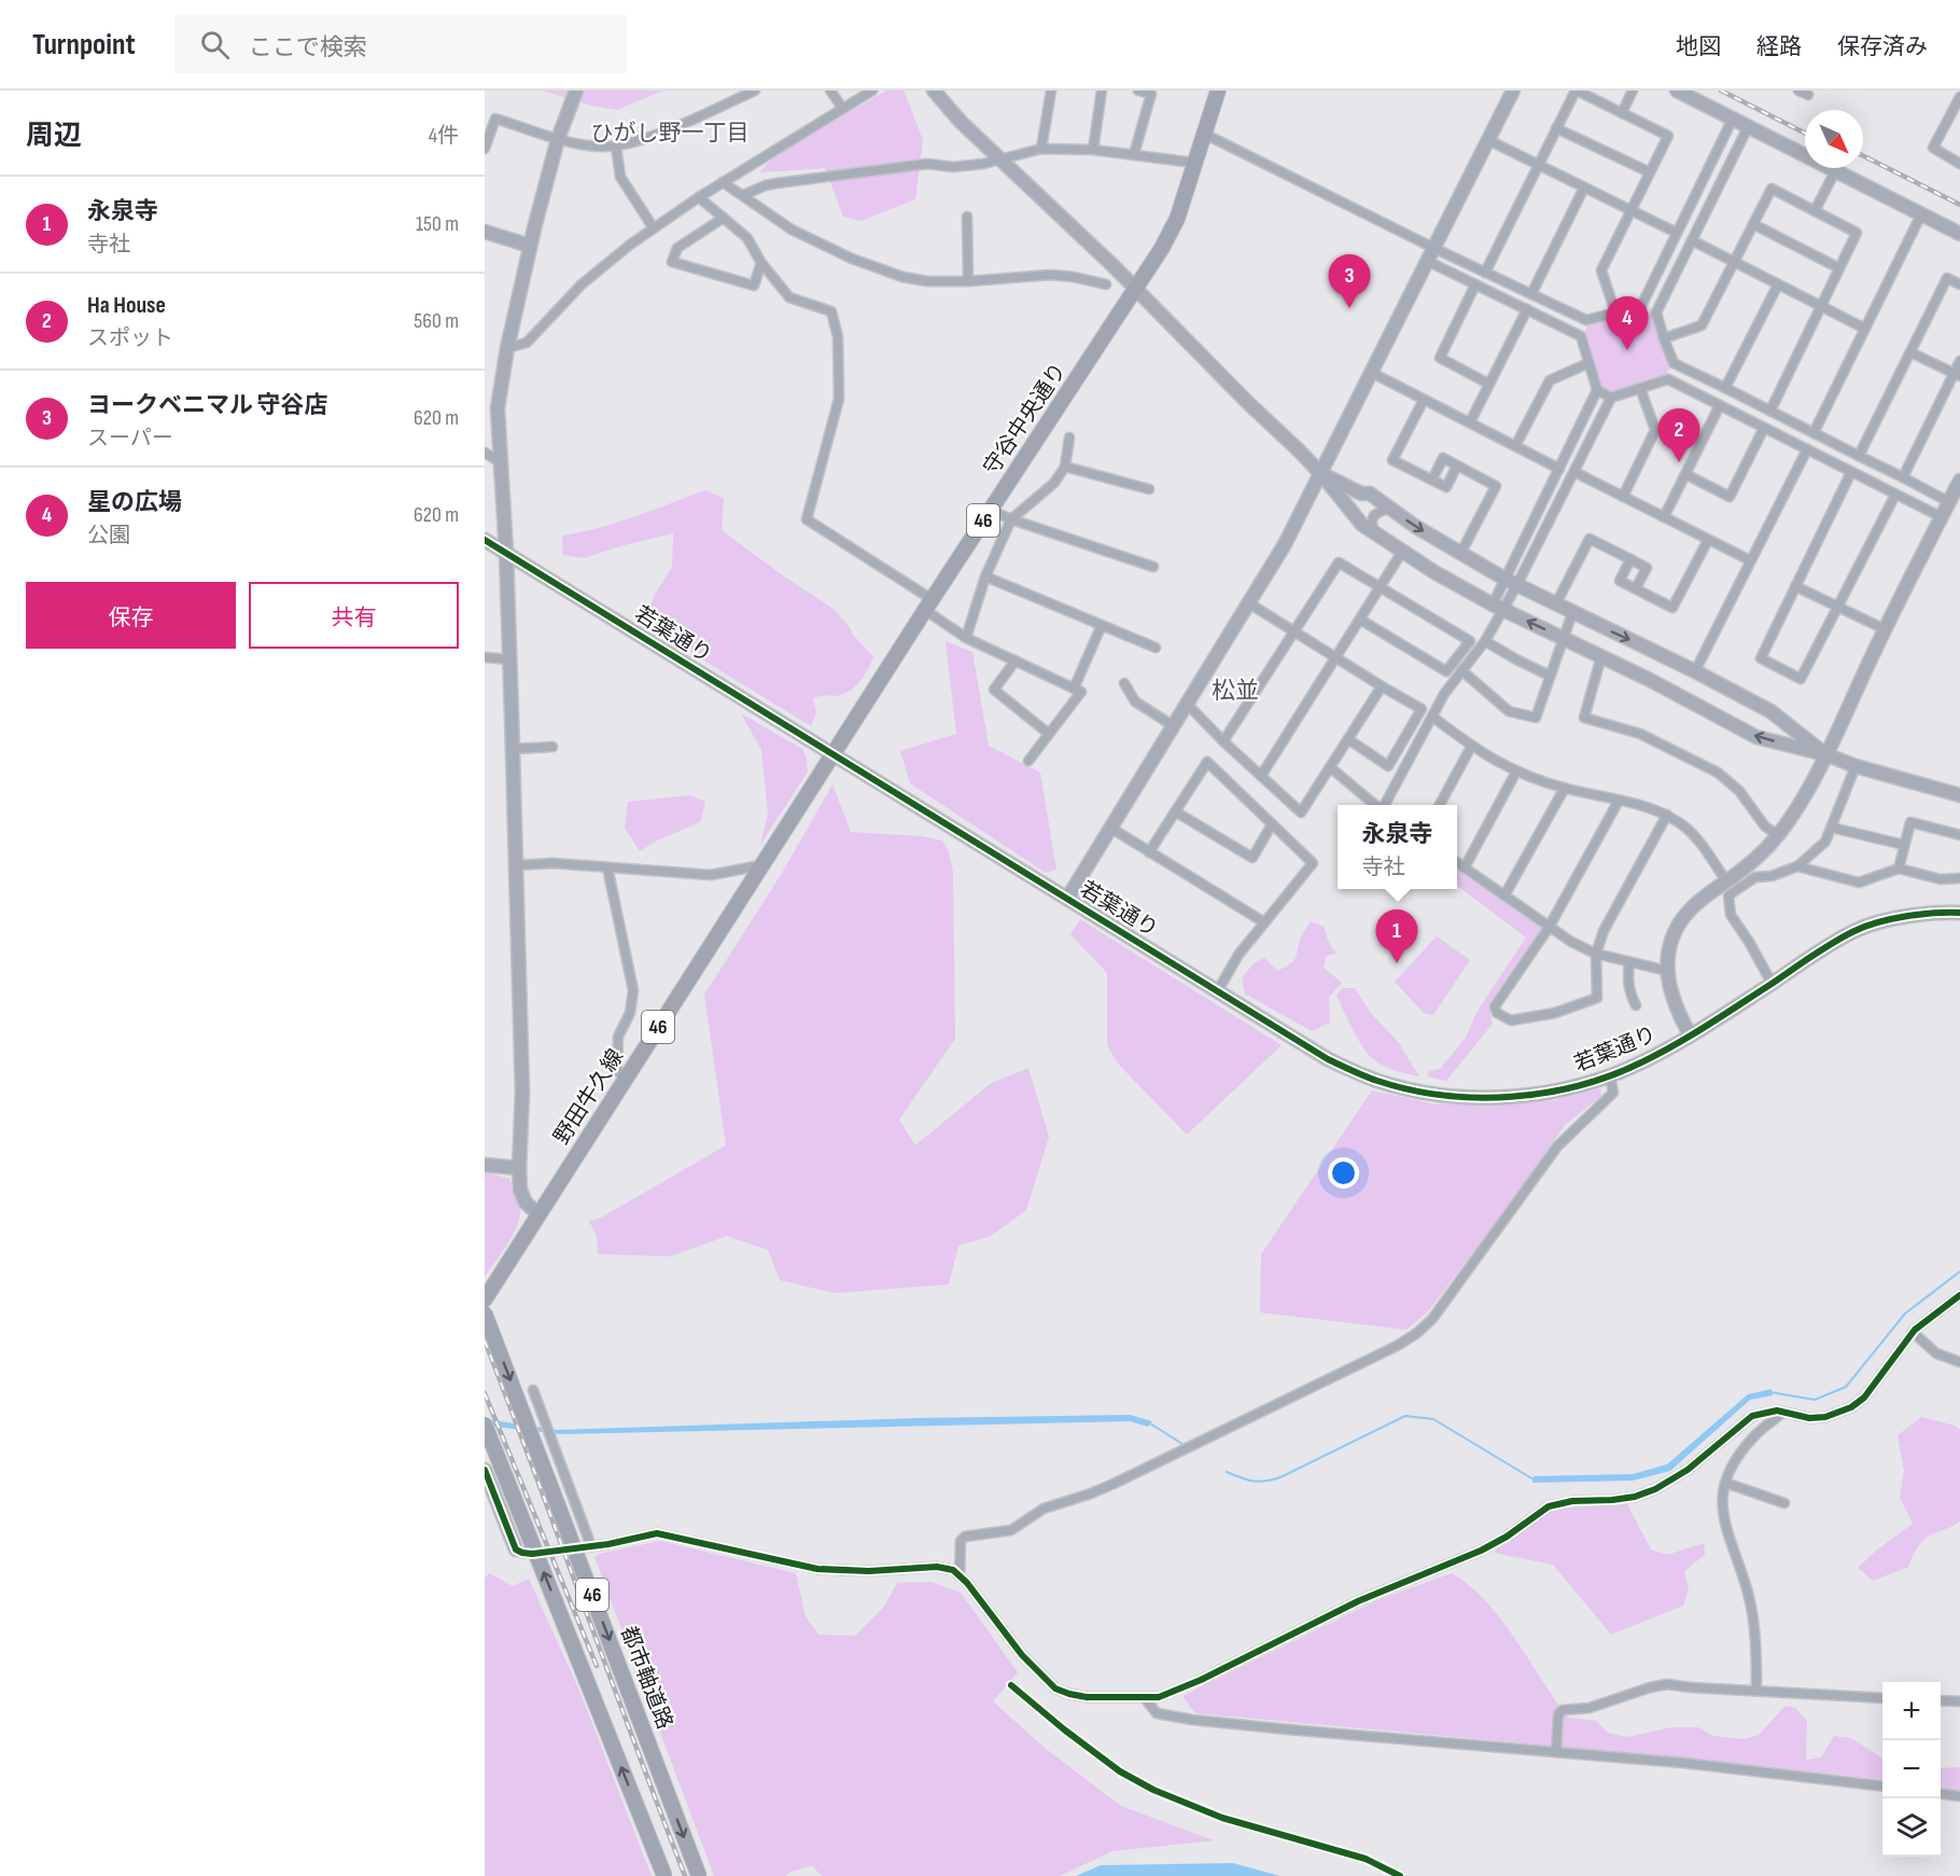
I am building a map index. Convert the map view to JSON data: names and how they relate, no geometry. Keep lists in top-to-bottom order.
{
  "streets": {
    "main road": [
      "守谷中央通り",
      "46",
      "野田牛久線",
      "都市軸道路"
    ],
    "street": ["若葉通り"]
  },
  "crossings": [
    ["守谷中央通り", "若葉通り"],
    ["守谷中央通り", "野田牛久線"],
    ["若葉通り", "野田牛久線"]
  ],
  "districts": ["ひがし野一丁目", "松並"],
  "north": "bottom right",
  "page": {
    "header": "Turnpoint",
    "search": "ここで検索",
    "nav": ["地図", "経路", "保存済み"],
    "heading": ["周辺", "4件"],
    "list": [
      {
        "mark": "1",
        "name": "永泉寺",
        "note": "寺社",
        "value": "150 m"
      },
      {
        "mark": "2",
        "name": "Ha House",
        "note": "スポット",
        "value": "560 m"
      },
      {
        "mark": "3",
        "name": "ヨークベニマル 守谷店",
        "note": "スーパー",
        "value": "620 m"
      },
      {
        "mark": "4",
        "name": "星の広場",
        "note": "公園",
        "value": "620 m"
      }
    ],
    "pins": [
      "3",
      "4",
      "2",
      "1"
    ],
    "buttons": ["保存", "共有"],
    "popup": ["永泉寺", "寺社"],
    "map_buttons": ["+", "−"]
  }
}
